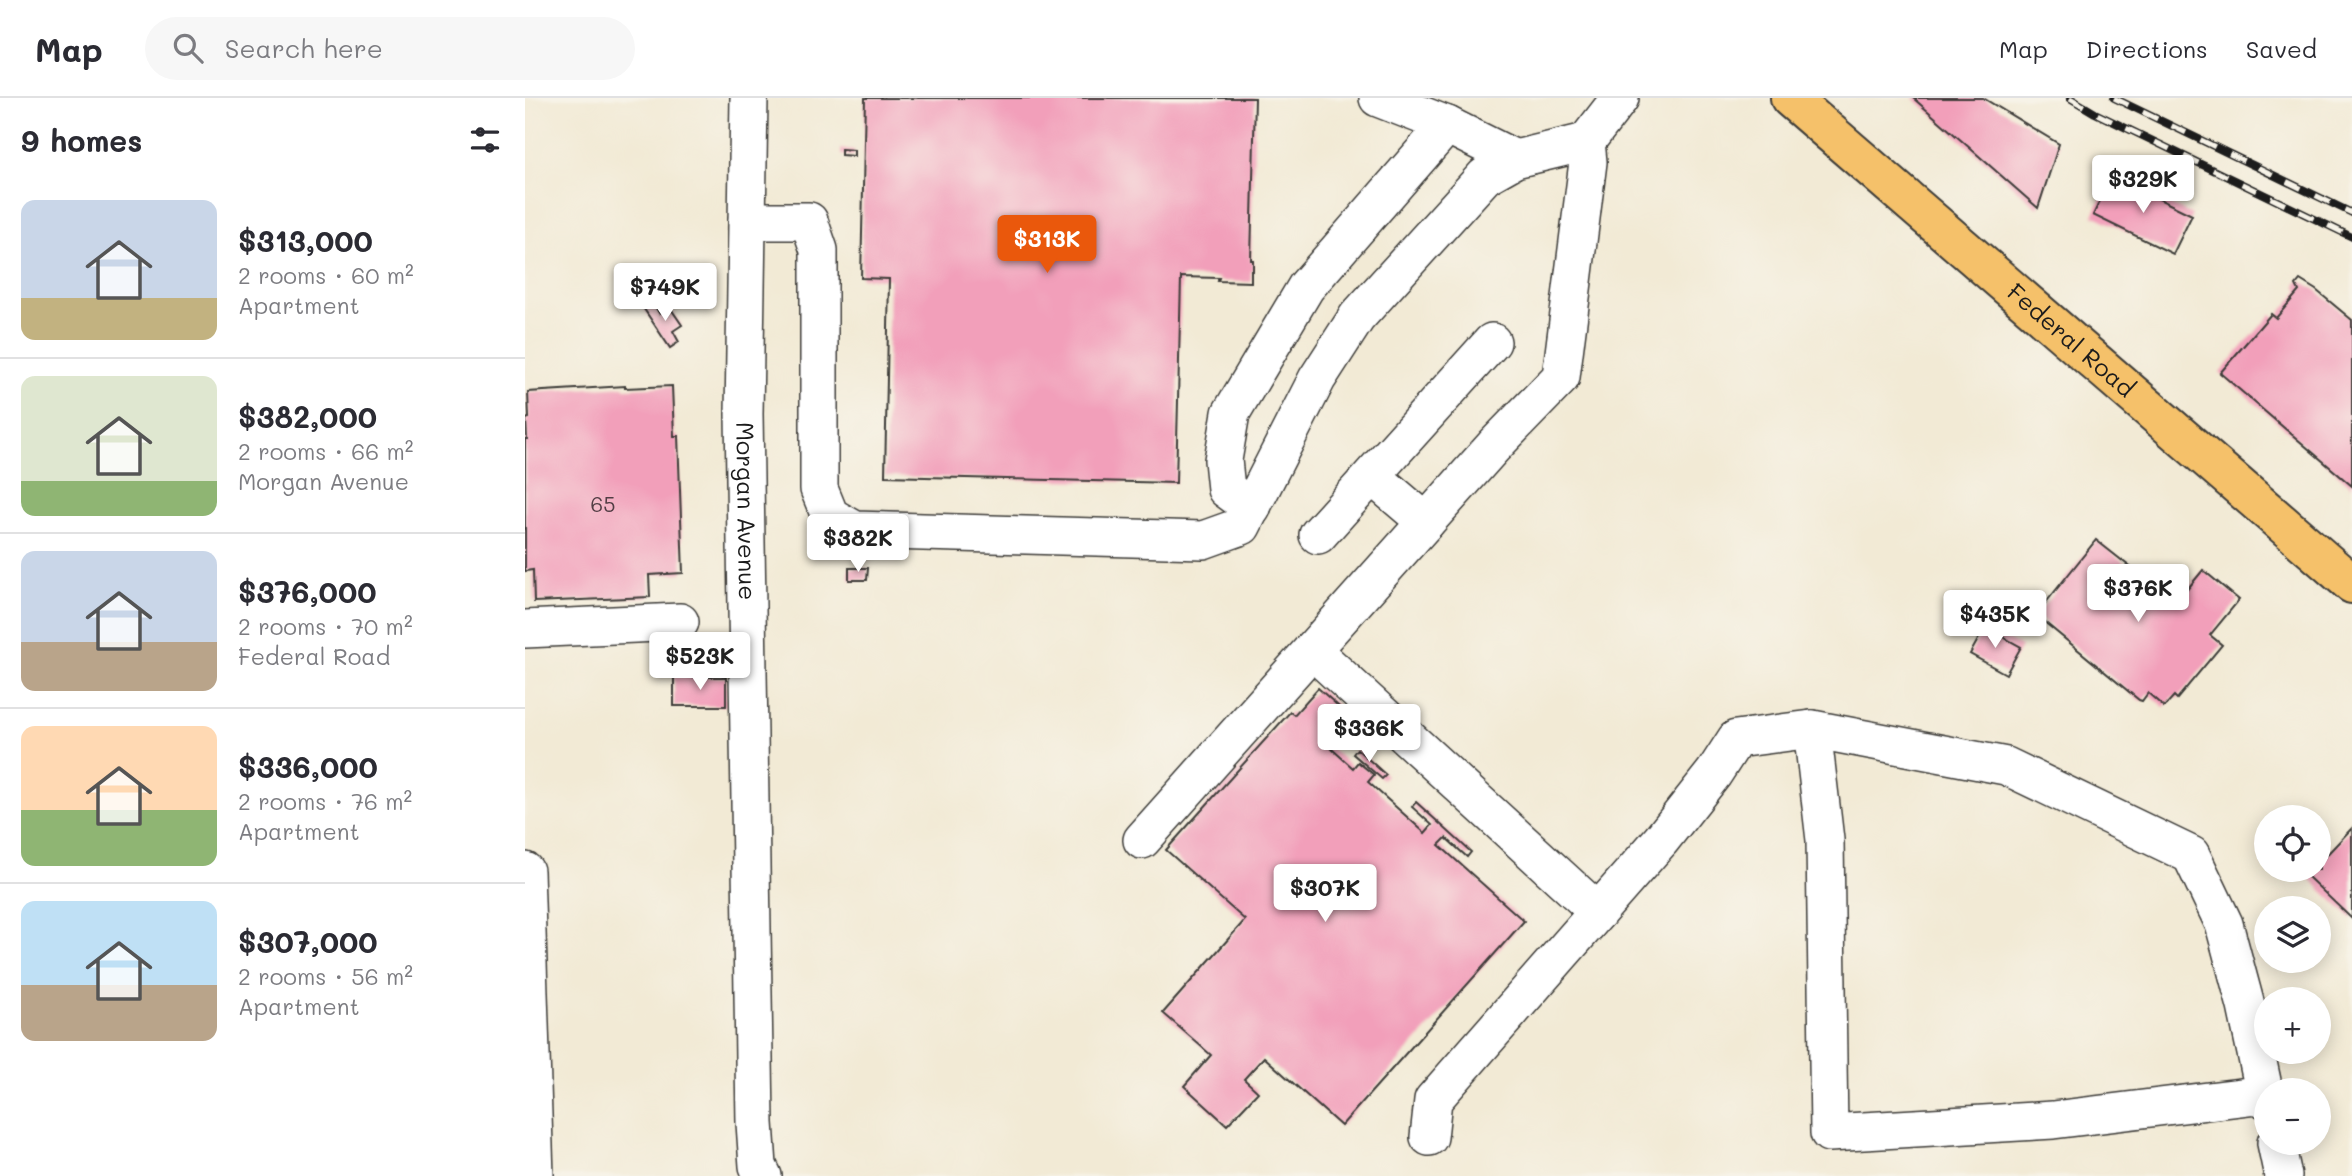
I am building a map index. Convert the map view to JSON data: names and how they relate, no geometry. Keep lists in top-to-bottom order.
{
  "streets": {
    "main road": ["Federal Road"],
    "street": ["Morgan Avenue"]
  },
  "house_numbers": ["65"],
  "page": {
    "header": "Map",
    "search": "Search here",
    "nav": ["Map", "Directions", "Saved"],
    "heading": "9 homes",
    "price": [
      "$329K",
      "$313K",
      "$749K",
      "$382K",
      "$376K",
      "$435K",
      "$523K",
      "$336K",
      "$307K"
    ],
    "list": [
      {
        "name": "$313,000",
        "note": "2 rooms · 60 m² · Apartment"
      },
      {
        "name": "$382,000",
        "note": "2 rooms · 66 m² · Morgan Avenue"
      },
      {
        "name": "$376,000",
        "note": "2 rooms · 70 m² · Federal Road"
      },
      {
        "name": "$336,000",
        "note": "2 rooms · 76 m² · Apartment"
      },
      {
        "name": "$307,000",
        "note": "2 rooms · 56 m² · Apartment"
      }
    ],
    "map_buttons": ["+", "−"]
  }
}
